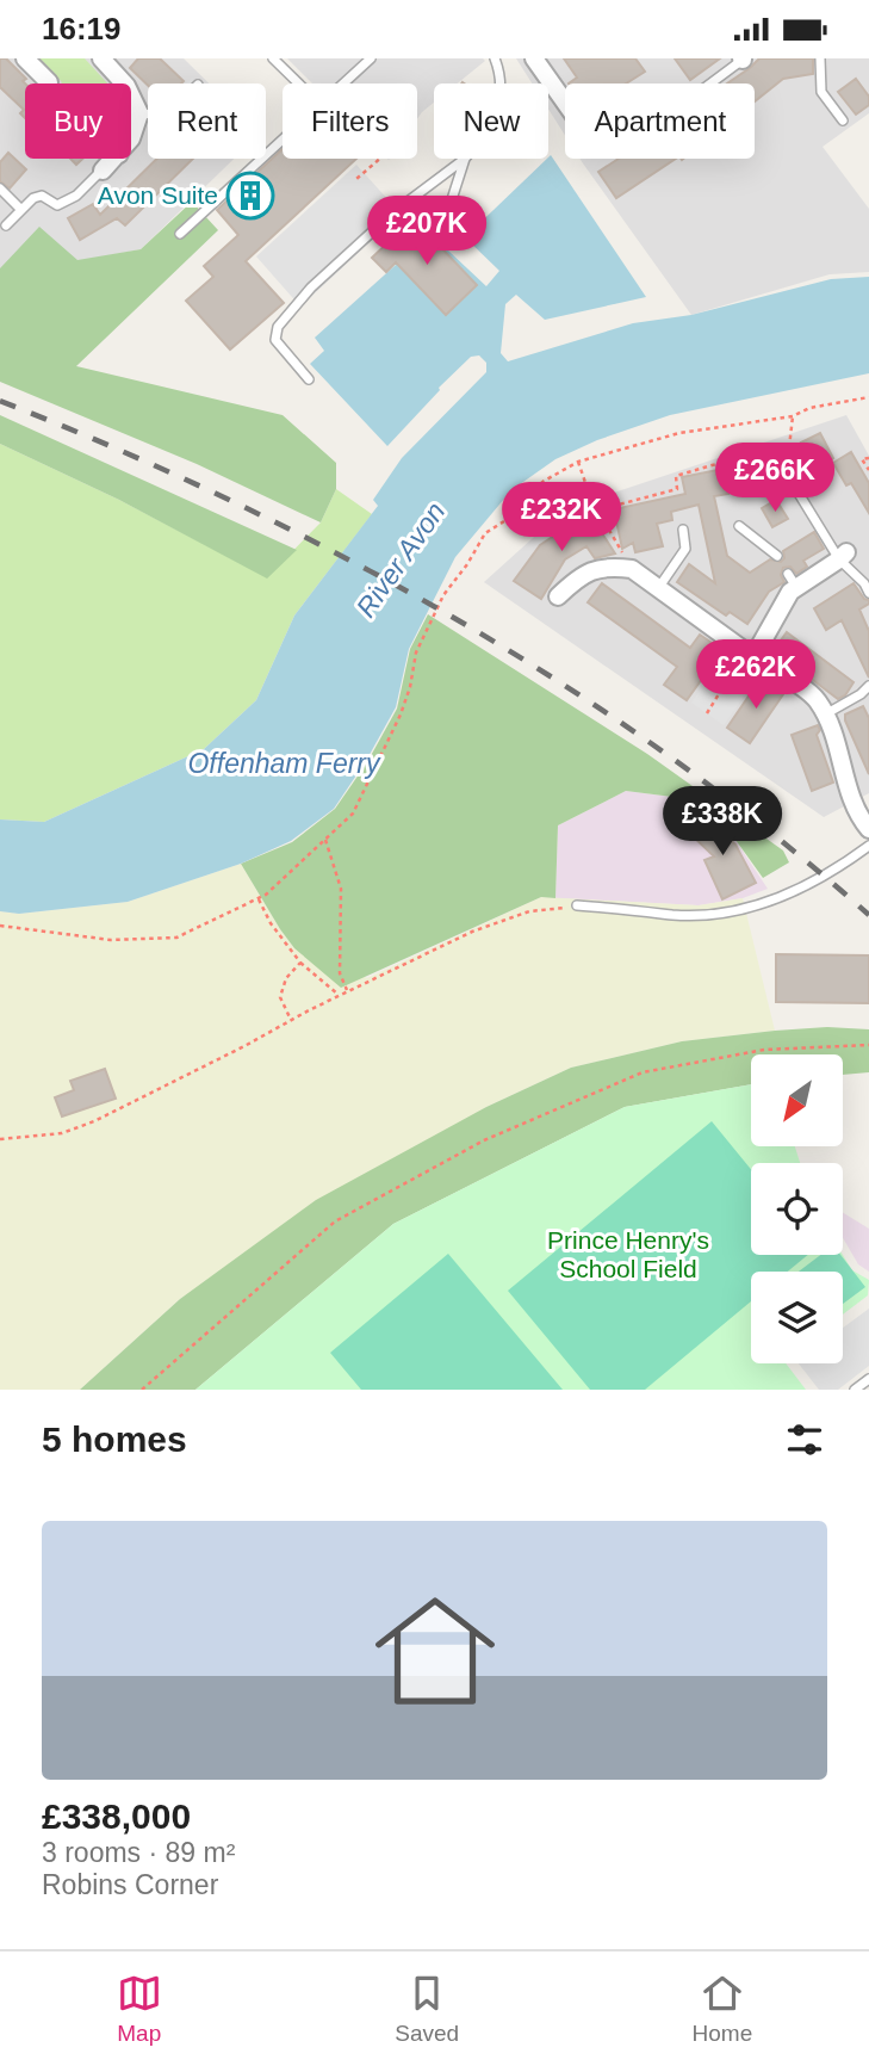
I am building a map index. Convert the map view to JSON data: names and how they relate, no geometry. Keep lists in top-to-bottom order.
{
  "water": ["River Avon", "Offenham Ferry"],
  "parks": ["Prince Henry's School Field"],
  "places": {
    "building": ["Avon Suite"]
  },
  "north": "bottom left",
  "page": {
    "status": "16:19",
    "chip": [
      "Buy",
      "Rent",
      "Filters",
      "New",
      "Apartment"
    ],
    "price": [
      "£207K",
      "£266K",
      "£232K",
      "£262K",
      "£338K"
    ],
    "heading": "5 homes",
    "list": [
      {
        "name": "£338,000",
        "note": "3 rooms · 89 m² · Robins Corner"
      }
    ],
    "tabs": ["Map", "Saved", "Home"]
  }
}
